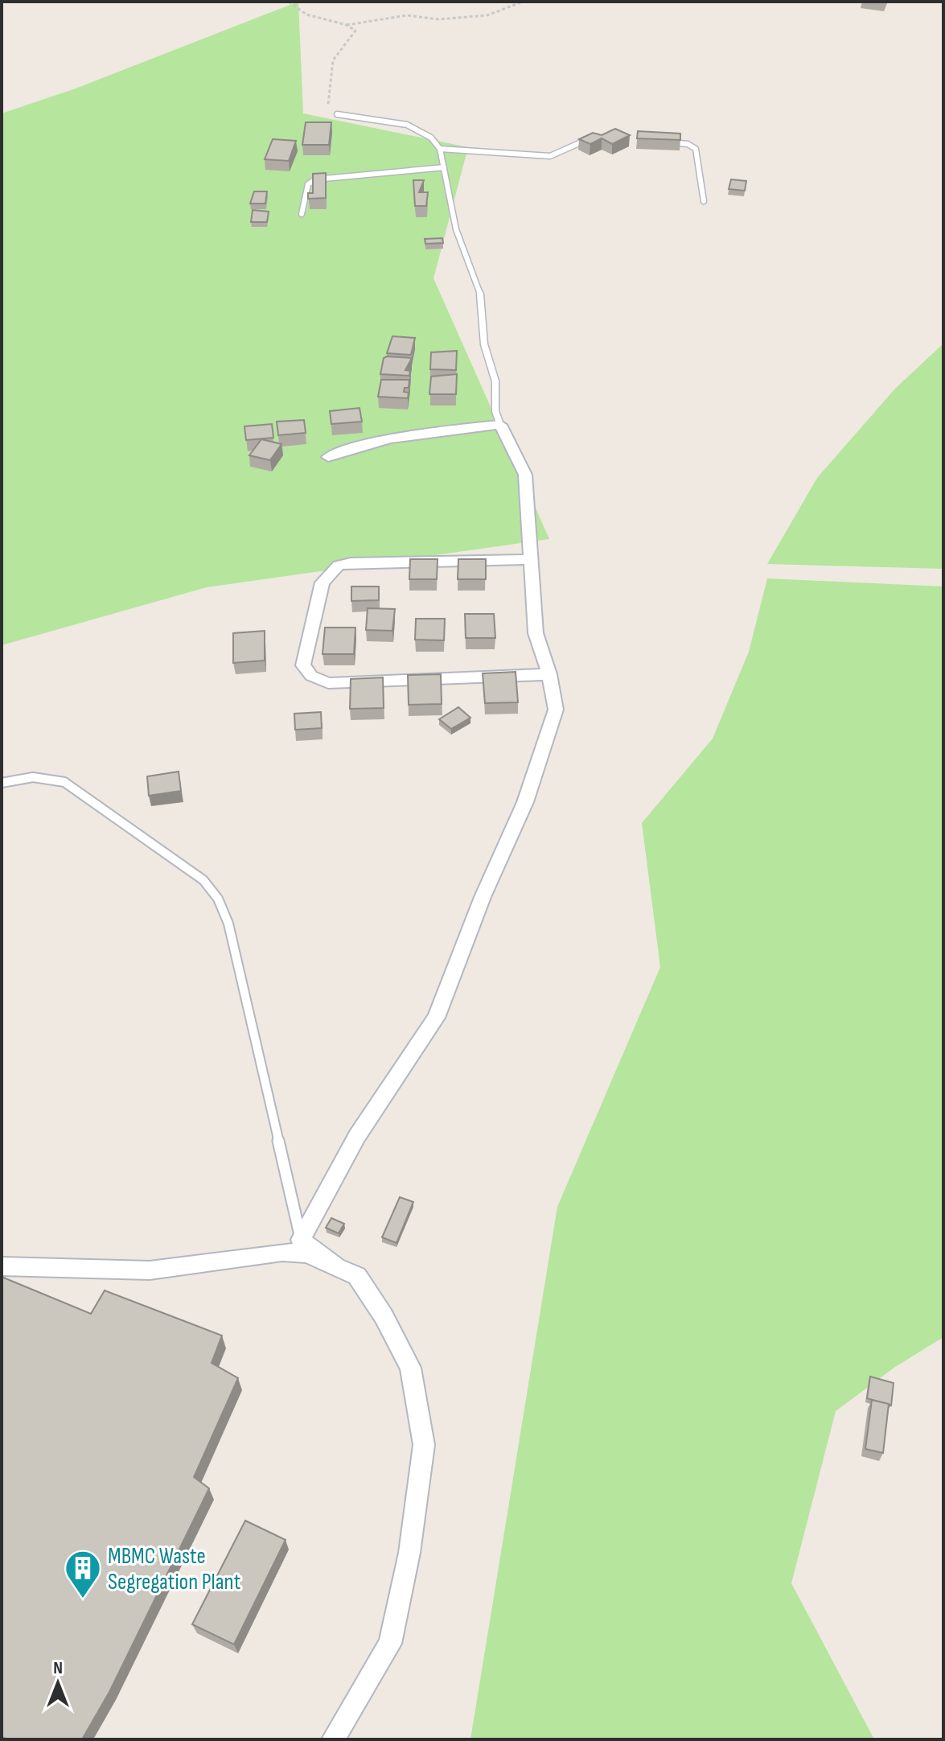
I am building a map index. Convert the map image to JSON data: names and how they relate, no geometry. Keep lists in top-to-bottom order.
{
  "places": {
    "building": ["MBMC Waste Segregation Plant"]
  },
  "north": "top"
}
